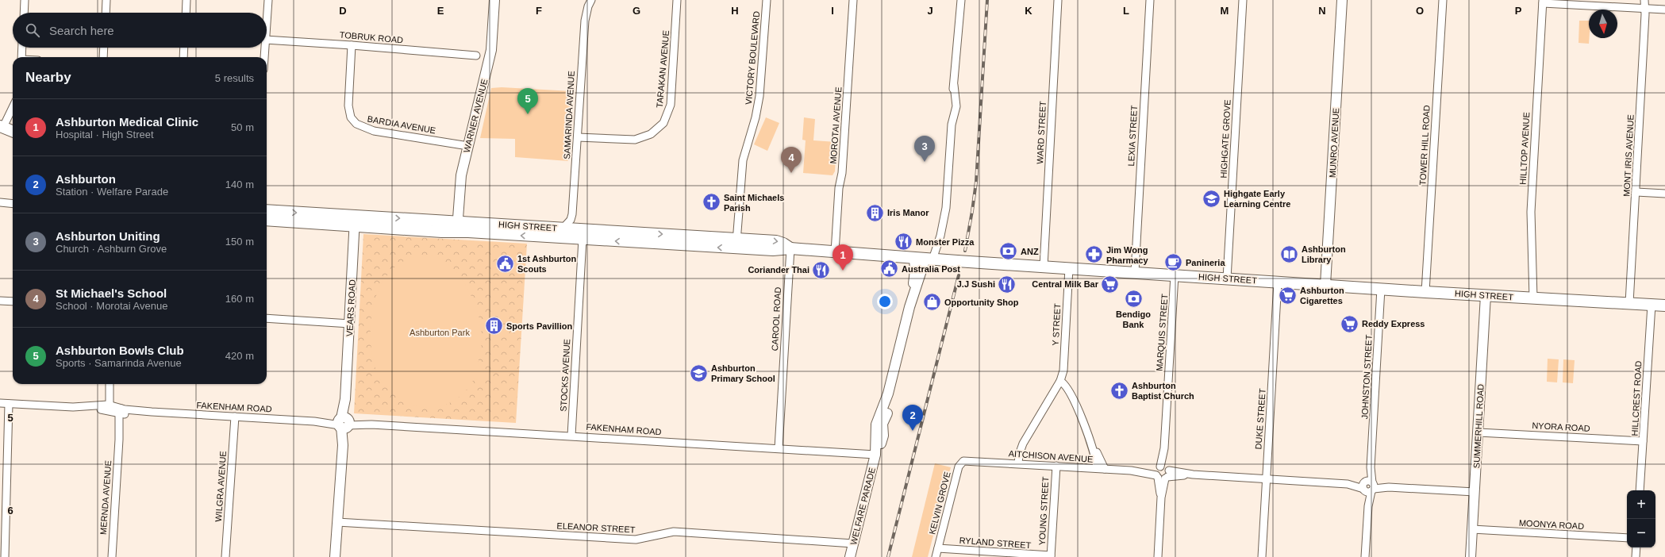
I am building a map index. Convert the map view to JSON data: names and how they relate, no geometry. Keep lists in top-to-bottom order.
{
  "streets": {
    "main road": ["HIGH STREET"],
    "street": [
      "TOBRUK ROAD",
      "VICTORY BOULEVARD",
      "TARAKAN AVENUE",
      "SAMARINDA AVENUE",
      "WARNER AVENUE",
      "BARDIA AVENUE",
      "MOROTAI AVENUE",
      "WARD STREET",
      "LEXIA STREET",
      "HIGHGATE GROVE",
      "MUNRO AVENUE",
      "TOWER HILL ROAD",
      "HILLTOP AVENUE",
      "MONT IRIS AVENUE",
      "VEARS ROAD",
      "CAROOL ROAD",
      "Y STREET",
      "MARQUIS STREET",
      "STOCKS AVENUE",
      "JOHNSTON STREET",
      "HILLCREST ROAD",
      "FAKENHAM ROAD",
      "DUKE STREET",
      "SUMMERHILL ROAD",
      "NYORA ROAD",
      "AITCHISON AVENUE",
      "WILGRA AVENUE",
      "MERNDA AVENUE",
      "KELVIN GROVE",
      "WELFARE PARADE",
      "YOUNG STREET",
      "MOONYA ROAD",
      "ELEANOR STREET",
      "RYLAND STREET"
    ]
  },
  "crossings": [
    ["TOBRUK ROAD", "BARDIA AVENUE"],
    ["VICTORY BOULEVARD", "HIGH STREET"],
    ["TARAKAN AVENUE", "SAMARINDA AVENUE"],
    ["SAMARINDA AVENUE", "HIGH STREET"],
    ["WARNER AVENUE", "BARDIA AVENUE"],
    ["WARNER AVENUE", "HIGH STREET"],
    ["MOROTAI AVENUE", "HIGH STREET"],
    ["WARD STREET", "HIGH STREET"],
    ["LEXIA STREET", "HIGH STREET"],
    ["HIGHGATE GROVE", "HIGH STREET"],
    ["MUNRO AVENUE", "HIGH STREET"],
    ["TOWER HILL ROAD", "HIGH STREET"],
    ["HILLTOP AVENUE", "HIGH STREET"],
    ["MONT IRIS AVENUE", "HIGH STREET"],
    ["HIGH STREET", "VEARS ROAD"],
    ["HIGH STREET", "CAROOL ROAD"],
    ["HIGH STREET", "Y STREET"],
    ["HIGH STREET", "MARQUIS STREET"],
    ["HIGH STREET", "STOCKS AVENUE"],
    ["HIGH STREET", "JOHNSTON STREET"],
    ["HIGH STREET", "HILLCREST ROAD"],
    ["HIGH STREET", "DUKE STREET"],
    ["HIGH STREET", "SUMMERHILL ROAD"],
    ["HIGH STREET", "WELFARE PARADE"],
    ["VEARS ROAD", "FAKENHAM ROAD"],
    ["VEARS ROAD", "ELEANOR STREET"],
    ["CAROOL ROAD", "FAKENHAM ROAD"],
    ["Y STREET", "AITCHISON AVENUE"],
    ["MARQUIS STREET", "AITCHISON AVENUE"],
    ["STOCKS AVENUE", "FAKENHAM ROAD"],
    ["JOHNSTON STREET", "AITCHISON AVENUE"],
    ["HILLCREST ROAD", "NYORA ROAD"],
    ["FAKENHAM ROAD", "WILGRA AVENUE"],
    ["FAKENHAM ROAD", "MERNDA AVENUE"],
    ["FAKENHAM ROAD", "WELFARE PARADE"],
    ["DUKE STREET", "AITCHISON AVENUE"],
    ["SUMMERHILL ROAD", "NYORA ROAD"],
    ["SUMMERHILL ROAD", "AITCHISON AVENUE"],
    ["SUMMERHILL ROAD", "MOONYA ROAD"],
    ["AITCHISON AVENUE", "KELVIN GROVE"],
    ["AITCHISON AVENUE", "YOUNG STREET"],
    ["KELVIN GROVE", "RYLAND STREET"],
    ["WELFARE PARADE", "ELEANOR STREET"],
    ["YOUNG STREET", "RYLAND STREET"]
  ],
  "parks": ["Ashburton Park"],
  "places": {
    "school or university": ["Highgate Early Learning Centre", "Ashburton Primary School"],
    "church": ["Saint Michaels Parish", "Ashburton Baptist Church"],
    "building": ["Iris Manor", "Sports Pavillion"],
    "restaurant": ["Monster Pizza", "Coriander Thai", "J.J Sushi"],
    "bank": ["ANZ", "Bendigo Bank"],
    "library": ["Ashburton Library"],
    "pharmacy": ["Jim Wong Pharmacy"],
    "cafe": ["Panineria"],
    "public building": ["1st Ashburton Scouts", "Australia Post"],
    "supermarket": ["Central Milk Bar", "Ashburton Cigarettes", "Reddy Express"],
    "shop": ["Opportunity Shop"]
  },
  "north": "bottom",
  "page": {
    "search": "Search here",
    "heading": ["Nearby", "5 results"],
    "pins": [
      "5",
      "3",
      "4",
      "1",
      "2"
    ],
    "list": [
      {
        "mark": "1",
        "name": "Ashburton Medical Clinic",
        "note": "Hospital · High Street",
        "value": "50 m"
      },
      {
        "mark": "2",
        "name": "Ashburton",
        "note": "Station · Welfare Parade",
        "value": "140 m"
      },
      {
        "mark": "3",
        "name": "Ashburton Uniting",
        "note": "Church · Ashburn Grove",
        "value": "150 m"
      },
      {
        "mark": "4",
        "name": "St Michael's School",
        "note": "School · Morotai Avenue",
        "value": "160 m"
      },
      {
        "mark": "5",
        "name": "Ashburton Bowls Club",
        "note": "Sports · Samarinda Avenue",
        "value": "420 m"
      }
    ],
    "map_buttons": ["+", "−"]
  },
  "grid": {
    "columns": [
      "D",
      "E",
      "F",
      "G",
      "H",
      "I",
      "J",
      "K",
      "L",
      "M",
      "N",
      "O",
      "P"
    ],
    "rows": ["5", "6"]
  }
}
